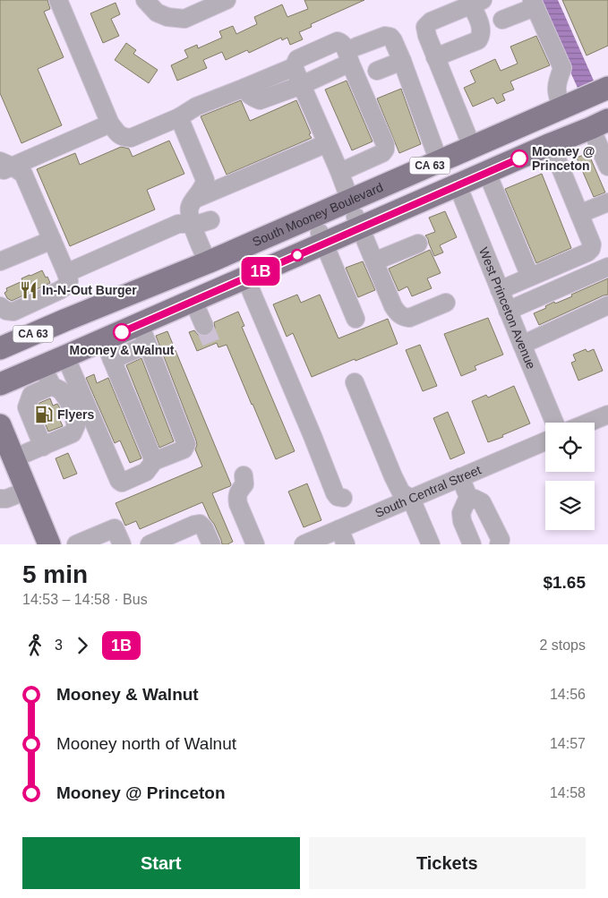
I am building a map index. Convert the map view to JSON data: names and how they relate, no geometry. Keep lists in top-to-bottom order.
{
  "streets": {
    "main road": ["CA 63", "South Mooney Boulevard"],
    "street": ["West Princeton Avenue", "South Central Street"]
  },
  "crossings": [
    ["South Mooney Boulevard", "West Princeton Avenue"]
  ],
  "places": {
    "other": ["Mooney @ Princeton", "Mooney & Walnut"],
    "restaurant": ["In-N-Out Burger"],
    "fuel station": ["Flyers"]
  },
  "lines": ["bus line 1B"],
  "page": {
    "on_map": "1B",
    "heading": ["5 min", "14:53 – 14:58 · Bus", "$1.65"],
    "legs": ["3", "1B", "2 stops"],
    "list": [
      {
        "name": "Mooney & Walnut",
        "value": "14:56"
      },
      {
        "name": "Mooney north of Walnut",
        "value": "14:57"
      },
      {
        "name": "Mooney @ Princeton",
        "value": "14:58"
      }
    ],
    "buttons": ["Start", "Tickets"]
  }
}
